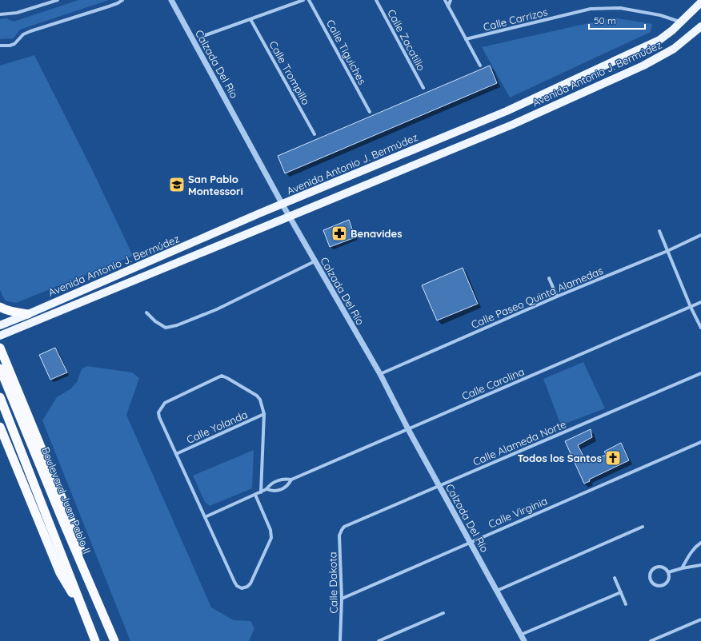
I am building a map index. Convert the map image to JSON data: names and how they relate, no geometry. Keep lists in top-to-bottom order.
{
  "streets": {
    "highway": ["Boulevard Juan Pablo II"],
    "main road": ["Avenida Antonio J. Bermúdez"],
    "street": [
      "Calle Carrizos",
      "Calle Zacatillo",
      "Calle Tiguiches",
      "Calzada Del Río",
      "Calle Trompillo",
      "Calle Paseo Quinta Alamedas",
      "Calle Carolina",
      "Calle Yolanda",
      "Calle Alameda Norte",
      "Calle Virginia",
      "Calle Dakota"
    ]
  },
  "crossings": [
    ["Calle Carrizos", "Avenida Antonio J. Bermúdez"],
    ["Calzada Del Río", "Avenida Antonio J. Bermúdez"],
    ["Calzada Del Río", "Calle Paseo Quinta Alamedas"],
    ["Calzada Del Río", "Calle Carolina"],
    ["Calzada Del Río", "Calle Alameda Norte"],
    ["Calzada Del Río", "Calle Virginia"],
    ["Calle Alameda Norte", "Calle Dakota"],
    ["Calle Virginia", "Calle Dakota"]
  ],
  "places": {
    "school or university": ["San Pablo Montessori"],
    "pharmacy": ["Benavides"],
    "church": ["Todos los Santos"]
  },
  "scale_bar": "50 m"
}
